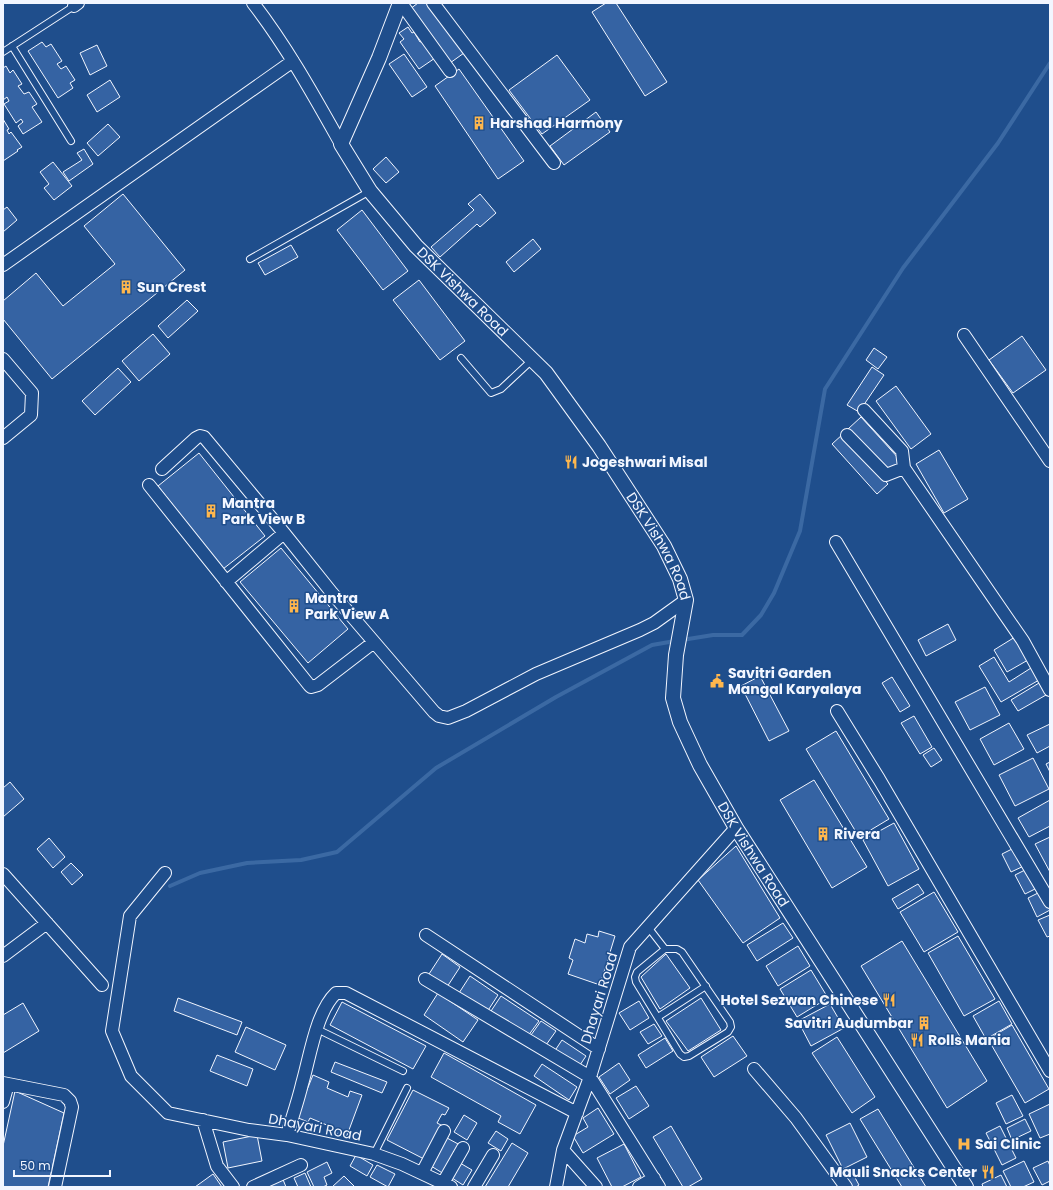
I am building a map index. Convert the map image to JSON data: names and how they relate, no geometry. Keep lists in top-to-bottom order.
{
  "streets": {
    "street": ["DSK Vishwa Road", "Dhayari Road"]
  },
  "crossings": [
    ["DSK Vishwa Road", "Dhayari Road"]
  ],
  "places": {
    "building": [
      "Harshad Harmony",
      "Sun Crest",
      "Mantra Park View B",
      "Mantra Park View A",
      "Rivera",
      "Savitri Audumbar"
    ],
    "restaurant": [
      "Jogeshwari Misal",
      "Hotel Sezwan Chinese",
      "Rolls Mania",
      "Mauli Snacks Center"
    ],
    "public building": ["Savitri Garden Mangal Karyalaya"],
    "hospital": ["Sai Clinic"]
  },
  "scale_bar": "50 m"
}
